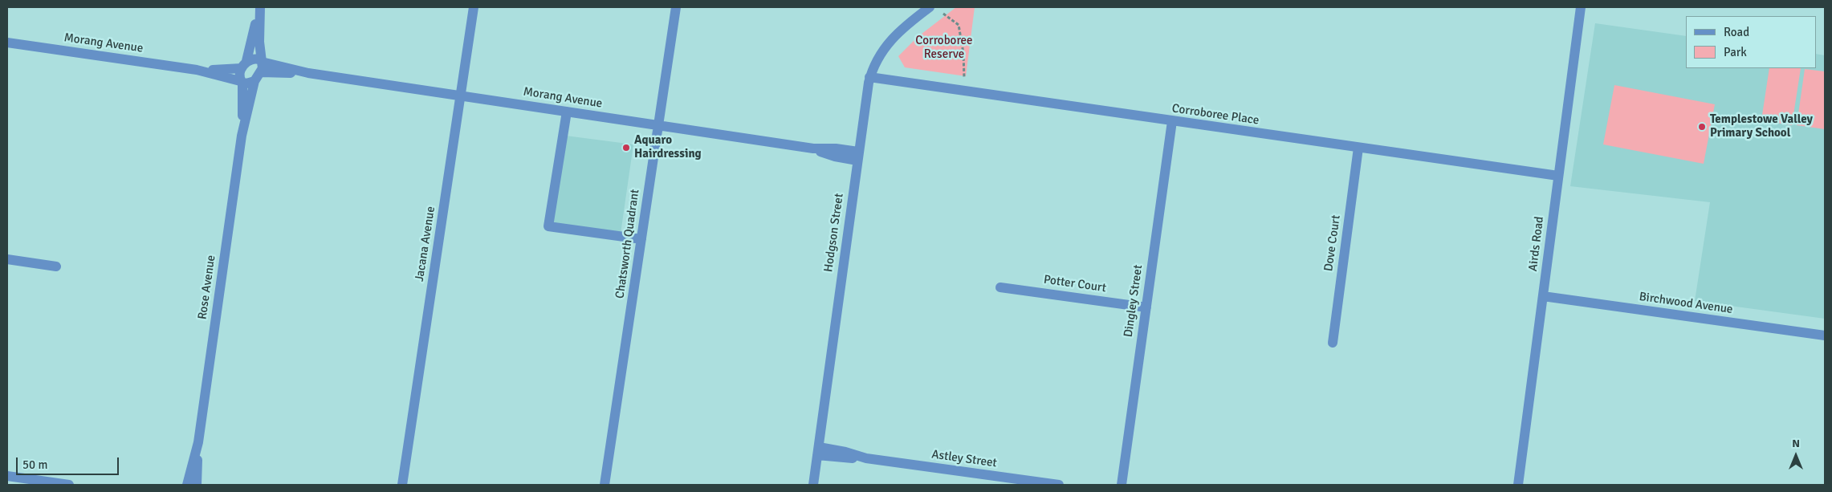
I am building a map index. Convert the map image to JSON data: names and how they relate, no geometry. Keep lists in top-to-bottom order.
{
  "streets": {
    "street": [
      "Morang Avenue",
      "Corroboree Place",
      "Hodgson Street",
      "Dove Court",
      "Jacana Avenue",
      "Chatsworth Quadrant",
      "Airds Road",
      "Potter Court",
      "Rose Avenue",
      "Dingley Street",
      "Birchwood Avenue",
      "Astley Street"
    ]
  },
  "crossings": [
    ["Morang Avenue", "Hodgson Street"],
    ["Morang Avenue", "Jacana Avenue"],
    ["Morang Avenue", "Chatsworth Quadrant"],
    ["Morang Avenue", "Rose Avenue"],
    ["Corroboree Place", "Hodgson Street"],
    ["Corroboree Place", "Dove Court"],
    ["Corroboree Place", "Airds Road"],
    ["Corroboree Place", "Dingley Street"],
    ["Hodgson Street", "Astley Street"],
    ["Airds Road", "Birchwood Avenue"],
    ["Potter Court", "Dingley Street"]
  ],
  "parks": ["Corroboree Reserve"],
  "places": ["Templestowe Valley Primary School", "Aquaro Hairdressing"],
  "legend": ["Road", "Park"],
  "scale_bar": "50 m",
  "north": "top"
}
